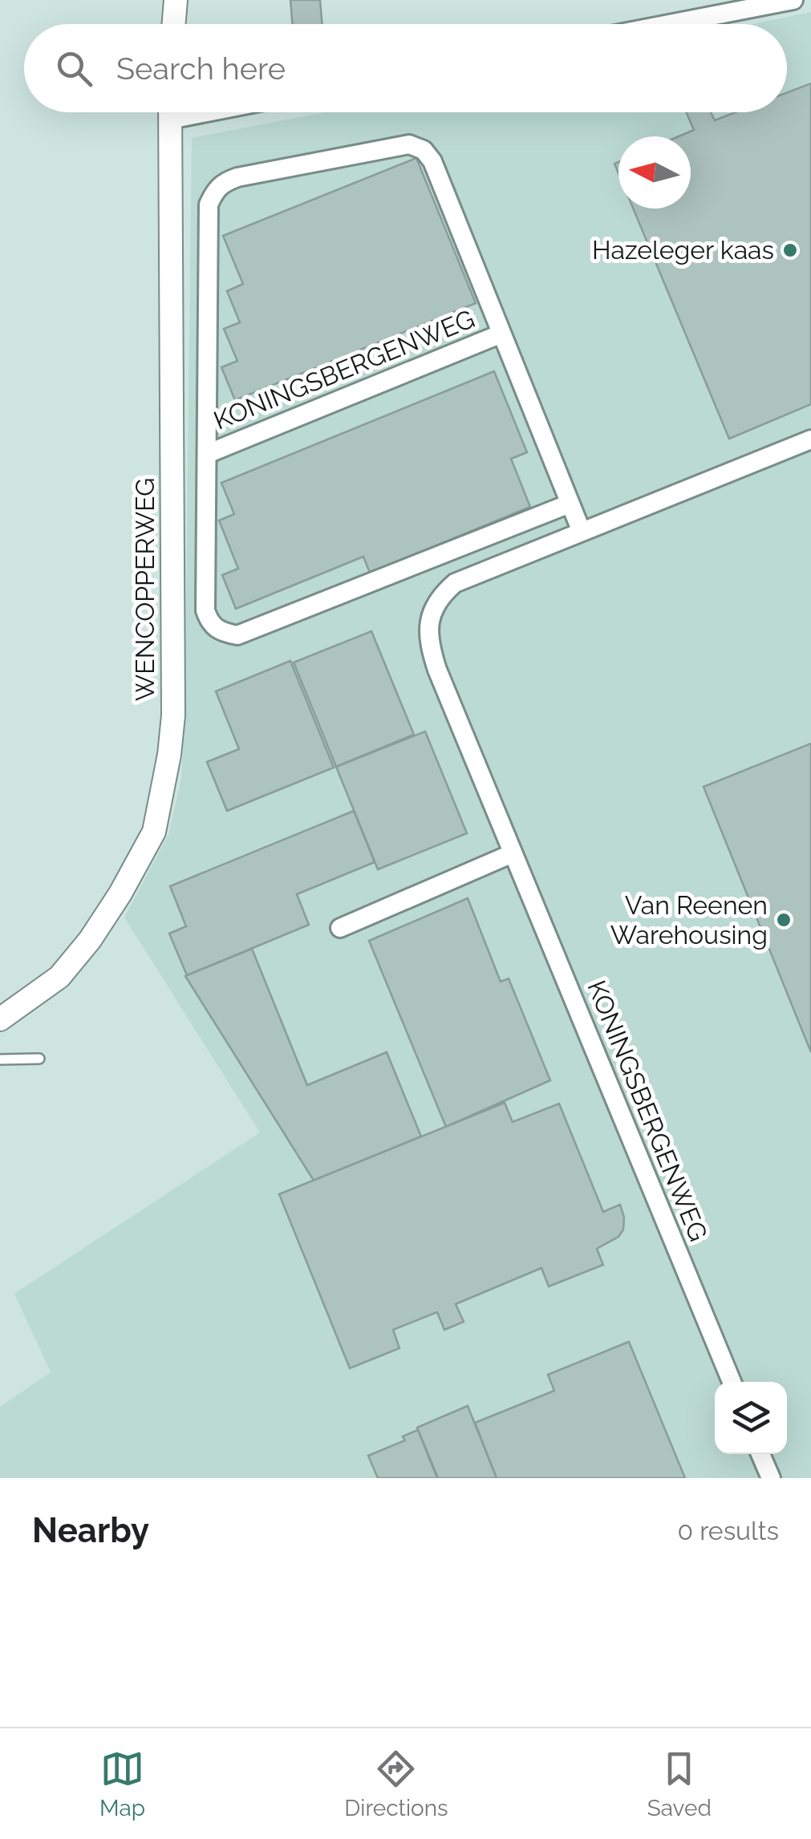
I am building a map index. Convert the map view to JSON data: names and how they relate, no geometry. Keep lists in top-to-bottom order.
{
  "streets": {
    "street": ["KONINGSBERGENWEG", "WENCOPPERWEG"]
  },
  "places": ["Hazeleger kaas", "Van Reenen Warehousing"],
  "north": "left",
  "page": {
    "search": "Search here",
    "heading": ["Nearby", "0 results"],
    "nav": ["Map", "Directions", "Saved"]
  }
}
